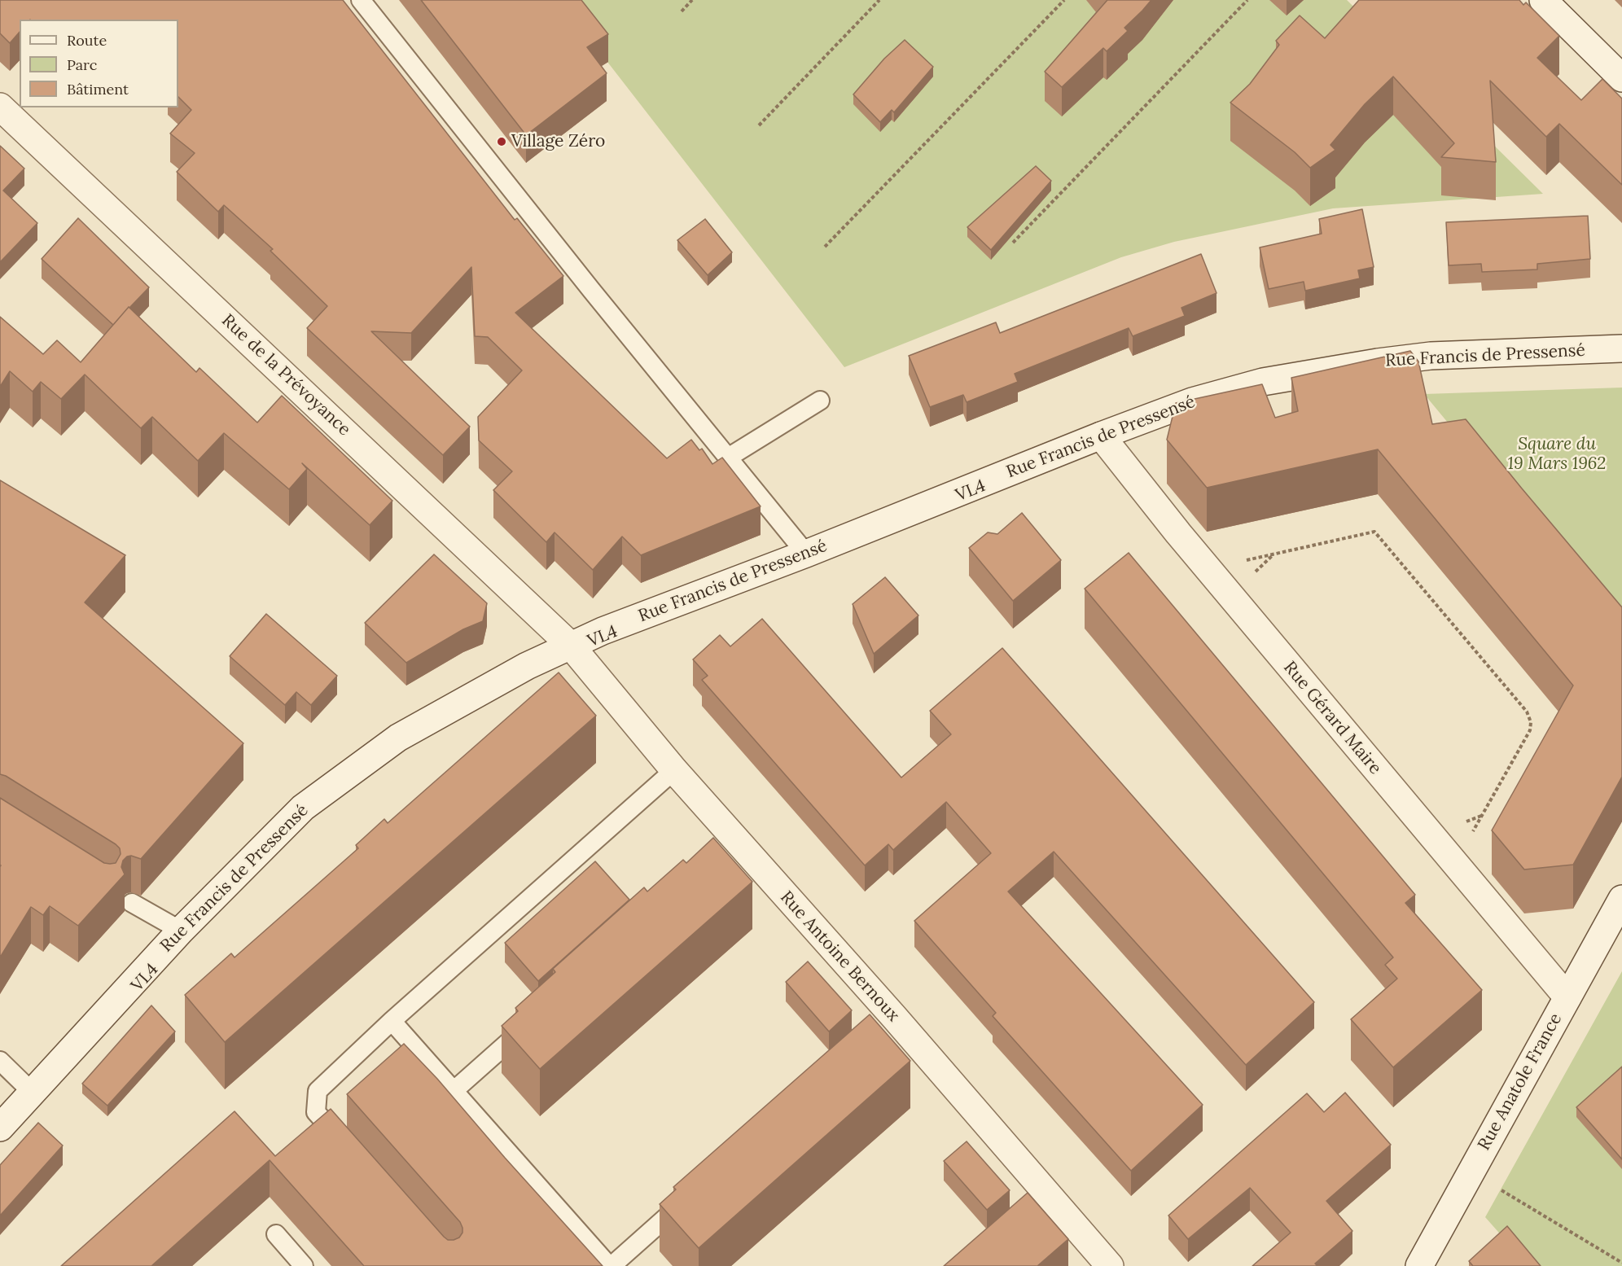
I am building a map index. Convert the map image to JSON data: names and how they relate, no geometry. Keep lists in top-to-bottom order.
{
  "streets": {
    "street": [
      "Rue Francis de Pressensé",
      "Rue de la Prévoyance",
      "Rue Gérard Maire",
      "Rue Antoine Bernoux",
      "Rue Anatole France"
    ]
  },
  "crossings": [
    ["Rue Francis de Pressensé", "Rue de la Prévoyance"],
    ["Rue Francis de Pressensé", "Rue Gérard Maire"],
    ["Rue Francis de Pressensé", "Rue Antoine Bernoux"],
    ["Rue de la Prévoyance", "Rue Antoine Bernoux"],
    ["Rue Gérard Maire", "Rue Anatole France"]
  ],
  "parks": ["Square du 19 Mars 1962"],
  "places": ["Village Zéro"],
  "legend": ["Route", "Parc", "Bâtiment"]
}
